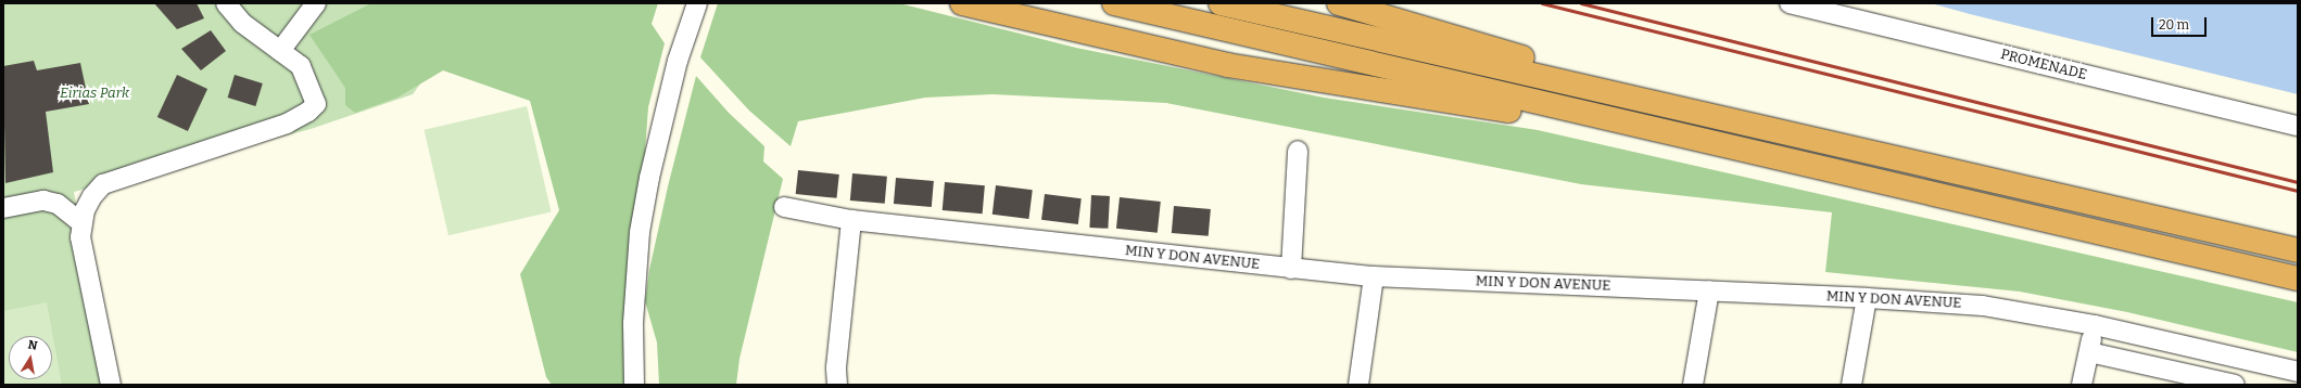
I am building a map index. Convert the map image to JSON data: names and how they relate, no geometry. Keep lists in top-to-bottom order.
{
  "streets": {
    "street": ["PROMENADE", "MIN Y DON AVENUE"]
  },
  "parks": ["Eirias Park"],
  "scale_bar": "20 m",
  "north": "top"
}
